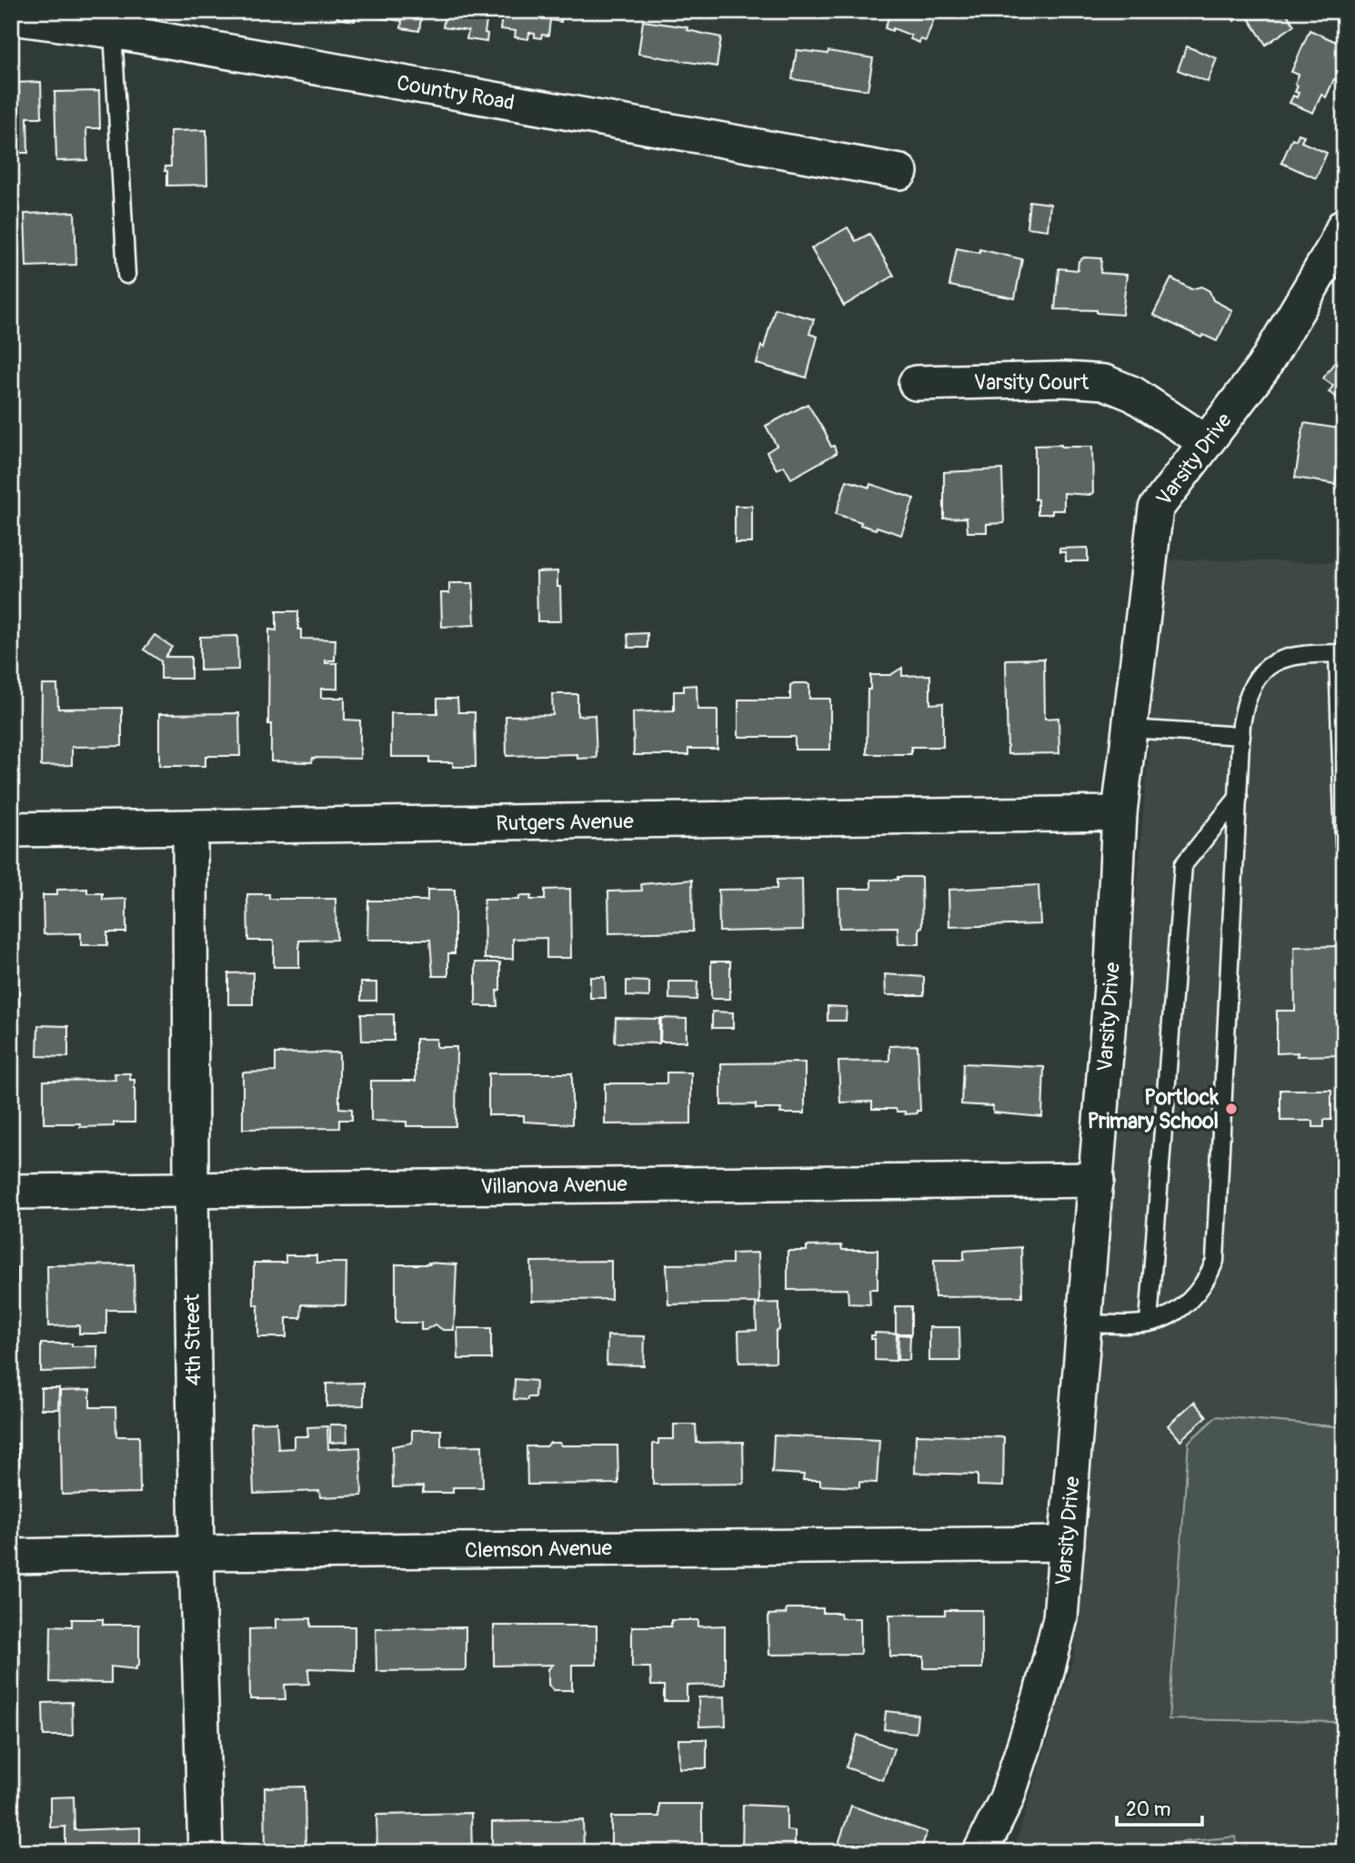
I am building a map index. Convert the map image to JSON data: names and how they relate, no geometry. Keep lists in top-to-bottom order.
{
  "streets": {
    "street": [
      "Country Road",
      "Varsity Court",
      "Varsity Drive",
      "Rutgers Avenue",
      "Villanova Avenue",
      "4th Street",
      "Clemson Avenue"
    ]
  },
  "crossings": [
    ["Varsity Court", "Varsity Drive"],
    ["Varsity Drive", "Rutgers Avenue"],
    ["Varsity Drive", "Villanova Avenue"],
    ["Varsity Drive", "Clemson Avenue"],
    ["Rutgers Avenue", "4th Street"],
    ["Villanova Avenue", "4th Street"],
    ["4th Street", "Clemson Avenue"]
  ],
  "places": ["Portlock Primary School"],
  "scale_bar": "20 m"
}
